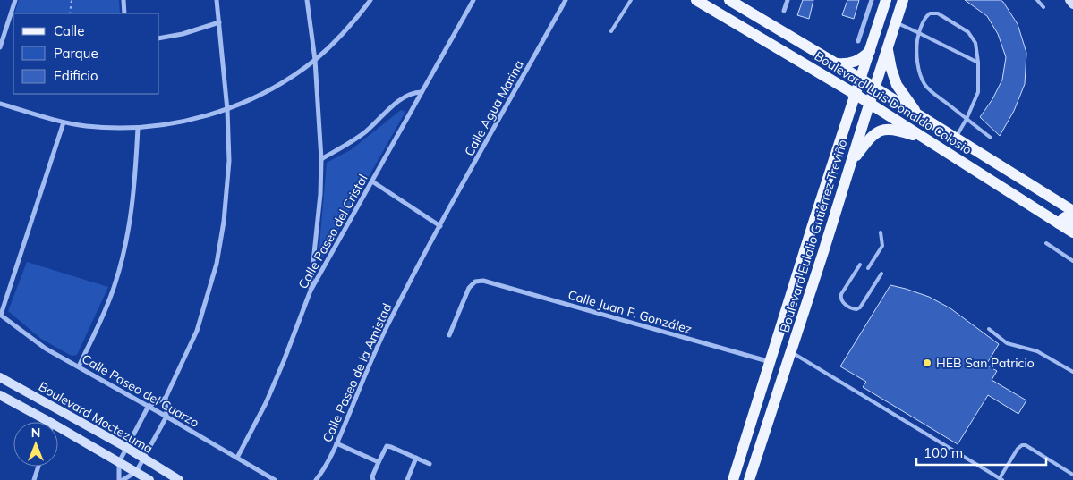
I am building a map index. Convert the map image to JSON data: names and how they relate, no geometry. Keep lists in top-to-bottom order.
{
  "streets": {
    "main road": ["Boulevard Luis Donaldo Colosio", "Boulevard Eulalio Gutiérrez Treviño", "Boulevard Moctezuma"],
    "street": [
      "Calle Agua Marina",
      "Calle Paseo del Cristal",
      "Calle Juan F. González",
      "Calle Paseo de la Amistad",
      "Calle Paseo del Cuarzo"
    ]
  },
  "crossings": [
    ["Boulevard Luis Donaldo Colosio", "Boulevard Eulalio Gutiérrez Treviño"],
    ["Calle Agua Marina", "Calle Paseo de la Amistad"],
    ["Calle Paseo del Cristal", "Calle Paseo del Cuarzo"],
    ["Boulevard Eulalio Gutiérrez Treviño", "Calle Juan F. González"]
  ],
  "places": ["HEB San Patricio"],
  "legend": ["Calle", "Parque", "Edificio"],
  "scale_bar": "100 m",
  "north": "top"
}
